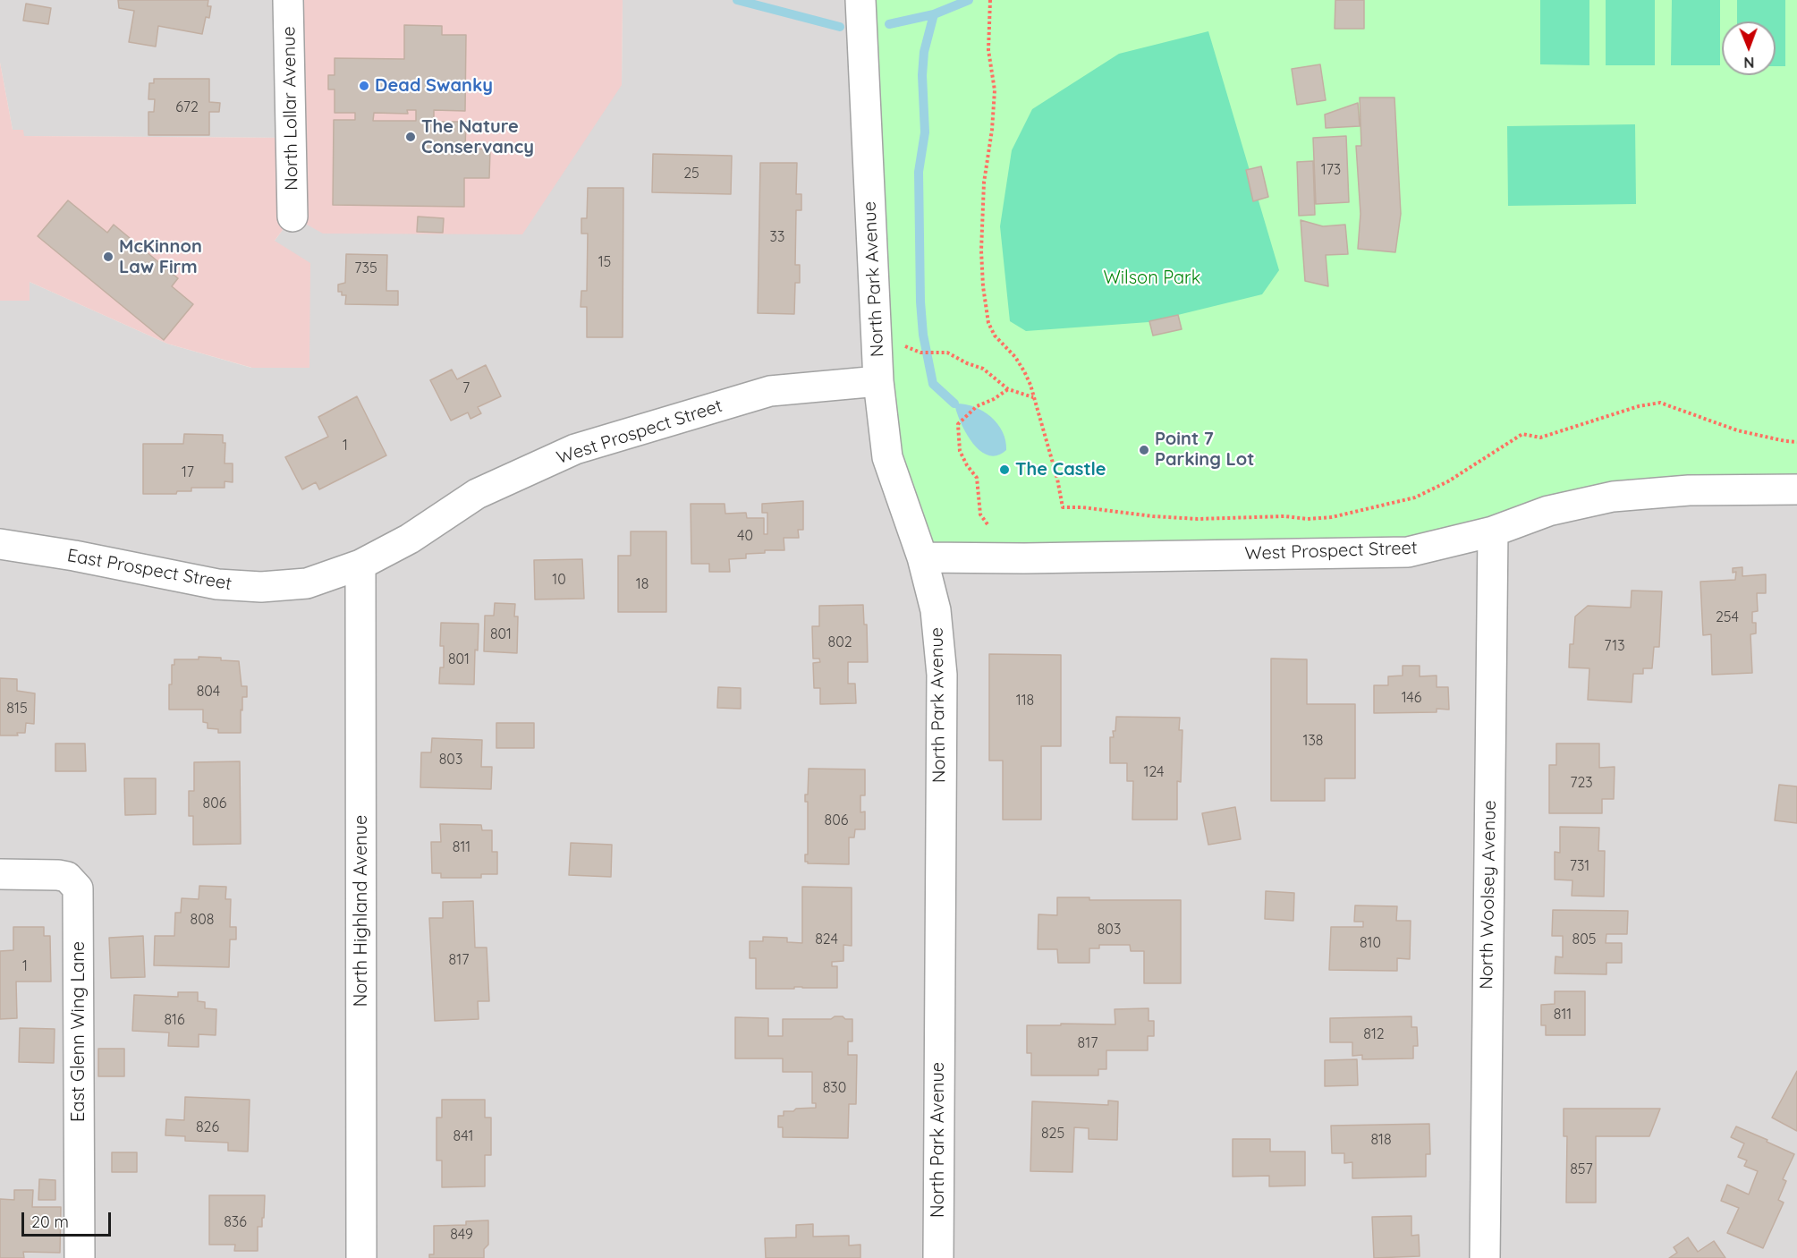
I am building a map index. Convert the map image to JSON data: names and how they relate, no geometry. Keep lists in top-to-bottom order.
{
  "streets": {
    "street": [
      "North Lollar Avenue",
      "North Park Avenue",
      "West Prospect Street",
      "East Prospect Street",
      "North Woolsey Avenue",
      "North Highland Avenue",
      "East Glenn Wing Lane"
    ]
  },
  "crossings": [
    ["North Park Avenue", "West Prospect Street"],
    ["West Prospect Street", "East Prospect Street"],
    ["West Prospect Street", "North Woolsey Avenue"],
    ["West Prospect Street", "North Highland Avenue"],
    ["East Prospect Street", "North Highland Avenue"]
  ],
  "parks": ["Wilson Park"],
  "places": [
    "Dead Swanky",
    "The Nature Conservancy",
    "McKinnon Law Firm",
    "Point 7 Parking Lot",
    "The Castle"
  ],
  "house_numbers": [
    "672",
    "173",
    "25",
    "33",
    "15",
    "735",
    "7",
    "1",
    "17",
    "40",
    "10",
    "18",
    "254",
    "801",
    "802",
    "713",
    "801",
    "804",
    "146",
    "118",
    "815",
    "138",
    "803",
    "124",
    "723",
    "806",
    "806",
    "811",
    "731",
    "808",
    "803",
    "824",
    "805",
    "810",
    "817",
    "1",
    "811",
    "816",
    "812",
    "817",
    "830",
    "826",
    "825",
    "841",
    "818",
    "857",
    "836",
    "849"
  ],
  "scale_bar": "20 m",
  "north": "bottom"
}
